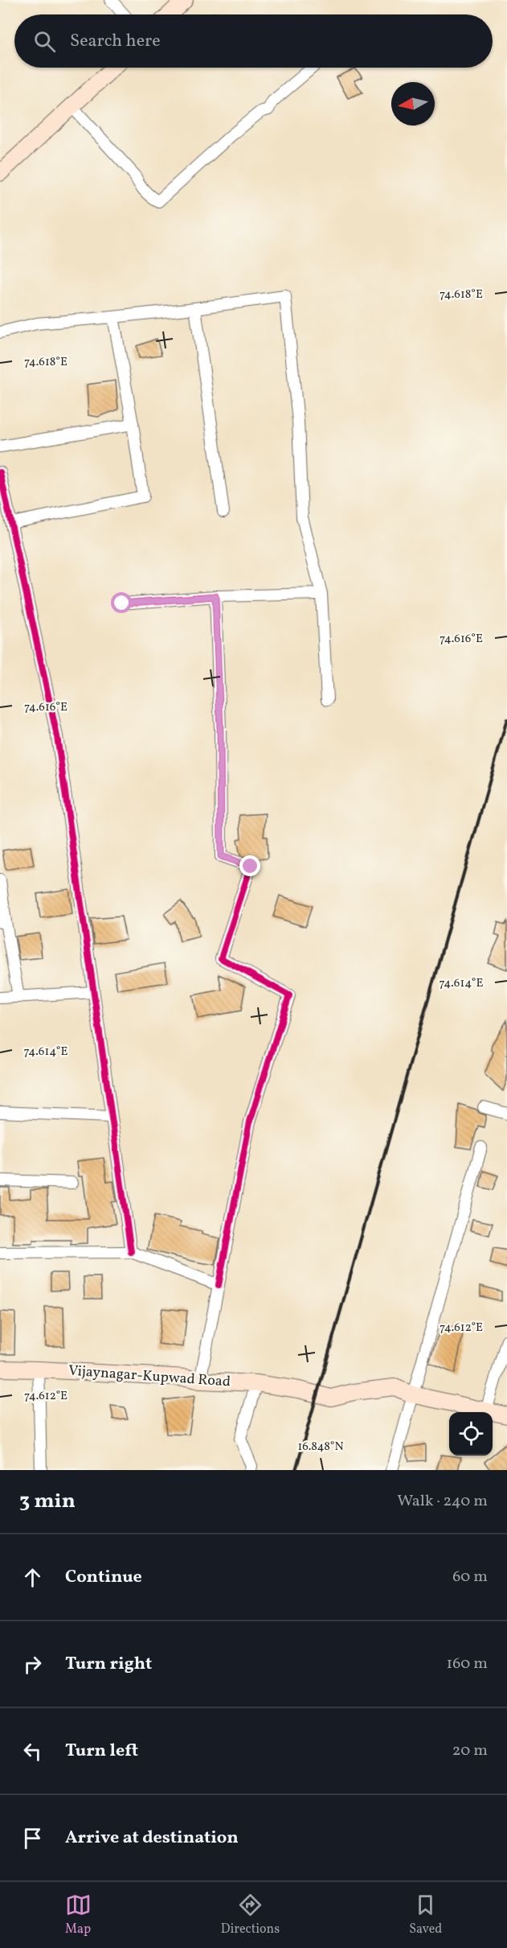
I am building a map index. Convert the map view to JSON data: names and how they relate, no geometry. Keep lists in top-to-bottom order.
{
  "streets": {
    "street": ["Vijaynagar-Kupwad Road"]
  },
  "north": "left",
  "page": {
    "search": "Search here",
    "heading": ["3 min", "Walk · 240 m"],
    "list": [
      ["Continue", "60 m"],
      ["Turn right", "160 m"],
      ["Turn left", "20 m"],
      "Arrive at destination"
    ],
    "nav": ["Map", "Directions", "Saved"]
  },
  "coordinates": [
    "74.618°E",
    "74.616°E",
    "74.614°E",
    "74.612°E",
    "16.848°N"
  ]
}
